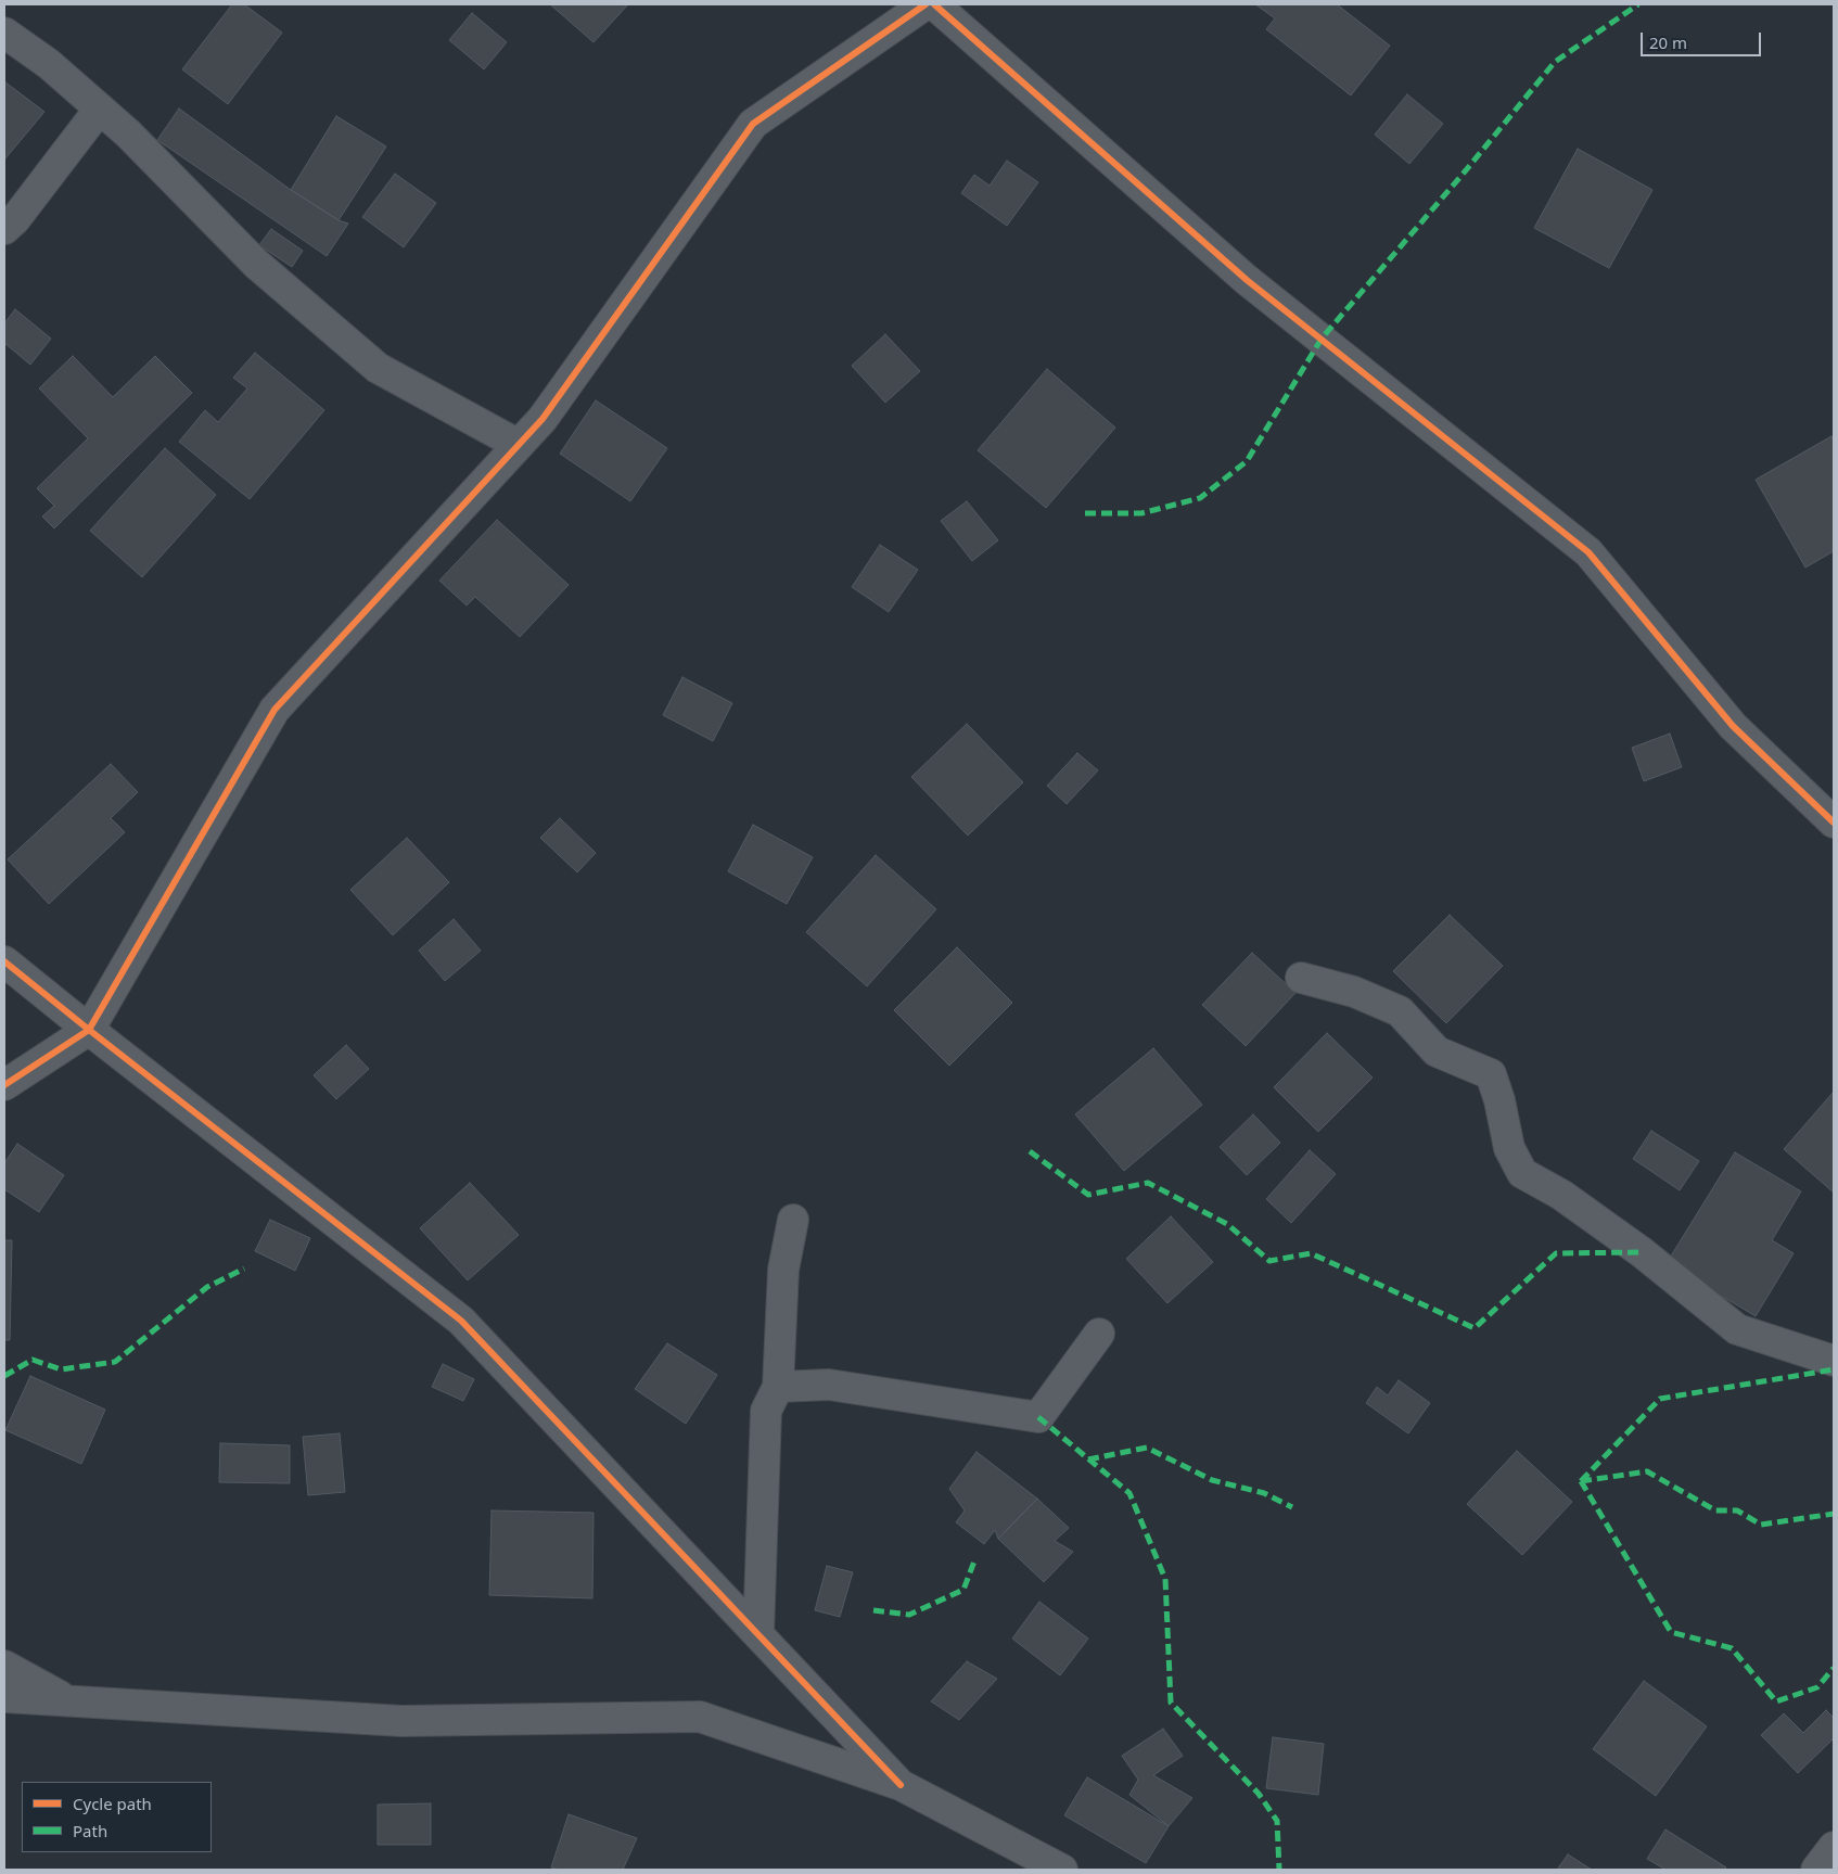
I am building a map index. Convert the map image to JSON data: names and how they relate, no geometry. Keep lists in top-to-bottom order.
{
  "legend": ["Cycle path", "Path"],
  "scale_bar": "20 m"
}
